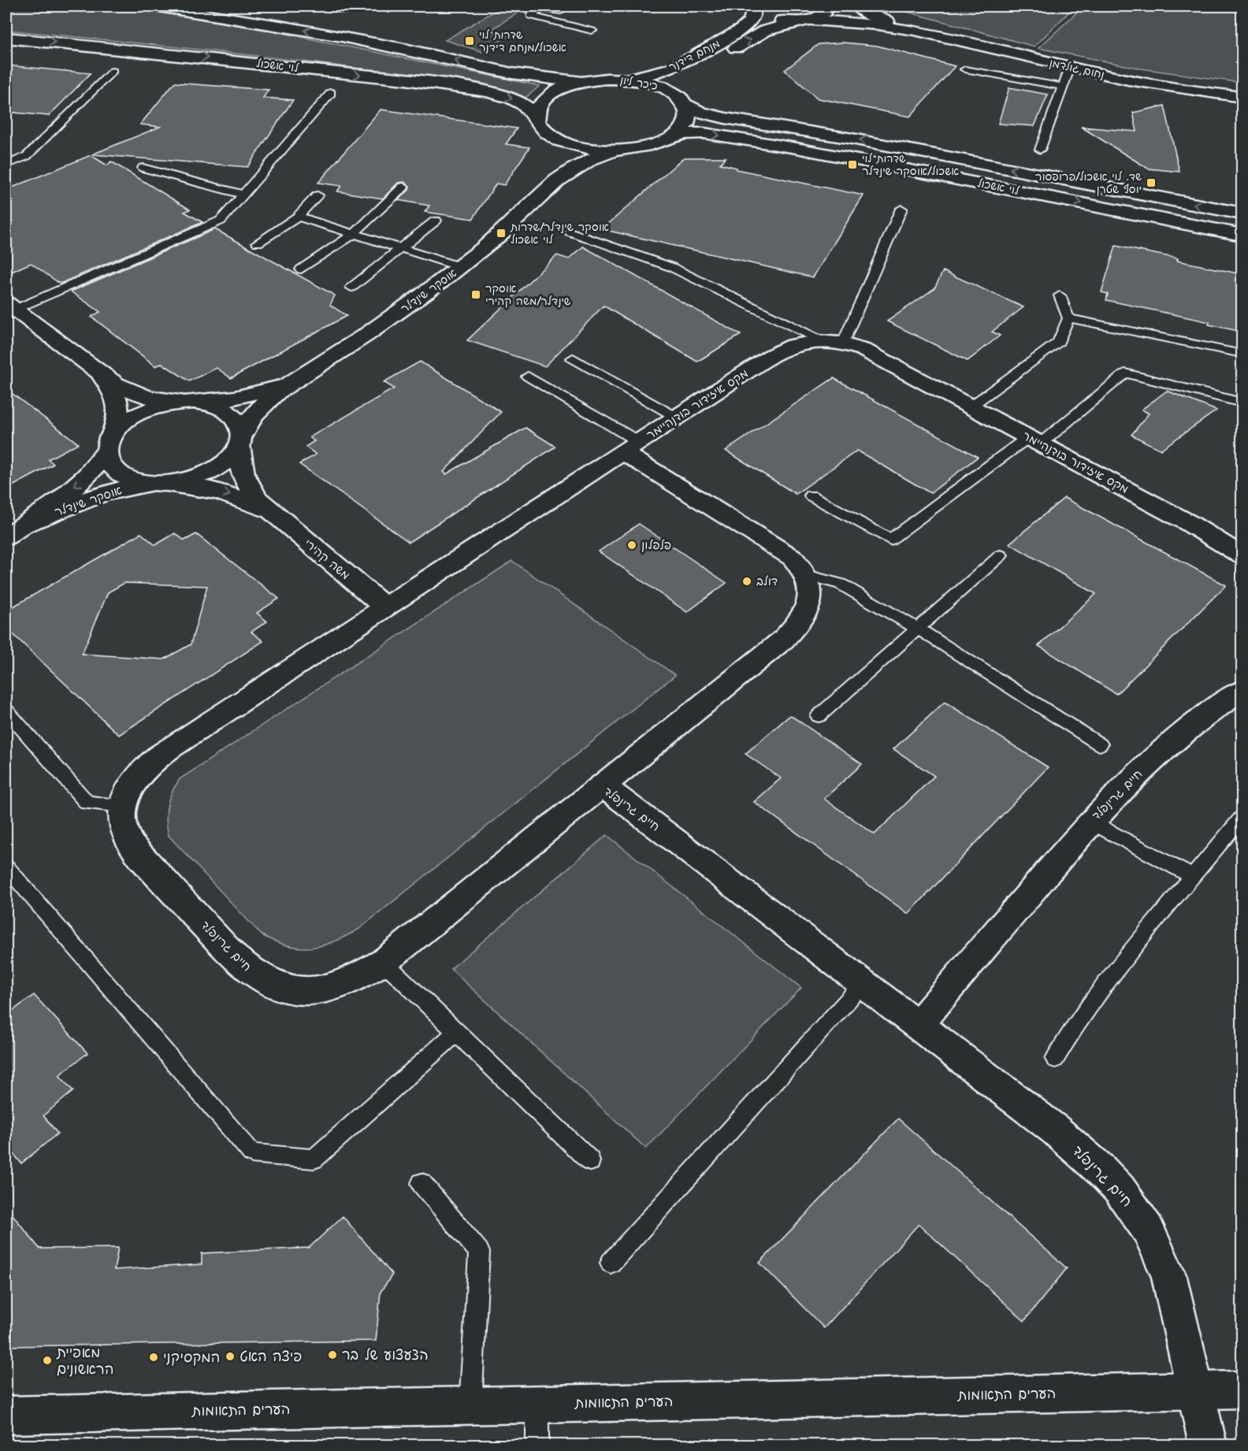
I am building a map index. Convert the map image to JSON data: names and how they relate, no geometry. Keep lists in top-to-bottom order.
{
  "streets": {
    "street": [
      "מנחם דידנר",
      "לוי אשכול",
      "נחום גולדמן",
      "כיכר ליון",
      "אוסקר שינדלר",
      "מקס איזידור בודנהיימר",
      "משה קהירי",
      "חיים גרינפלד",
      "הערים התאומות"
    ]
  },
  "crossings": [
    ["מנחם דידנר", "לוי אשכול"],
    ["מנחם דידנר", "נחום גולדמן"],
    ["מנחם דידנר", "כיכר ליון"],
    ["לוי אשכול", "כיכר ליון"],
    ["אוסקר שינדלר", "משה קהירי"],
    ["מקס איזידור בודנהיימר", "חיים גרינפלד"],
    ["משה קהירי", "חיים גרינפלד"],
    ["חיים גרינפלד", "הערים התאומות"]
  ],
  "places": {
    "transit": [
      "שדרות לוי אשכול/מנחם דידנר",
      "שדרות לוי אשכול/אוסקר שינדלר",
      "שד. לוי אשכול/פרופסור יוסף שטרן",
      "אוסקר שינדלר/שדרות לוי אשכול",
      "אוסקר שינדלר/משה קהירי"
    ],
    "other": [
      "פלפלון",
      "דולב",
      "הצעצוע של בר",
      "פיצה האט",
      "המקסיקני",
      "מאפיית הראשונים"
    ]
  }
}
